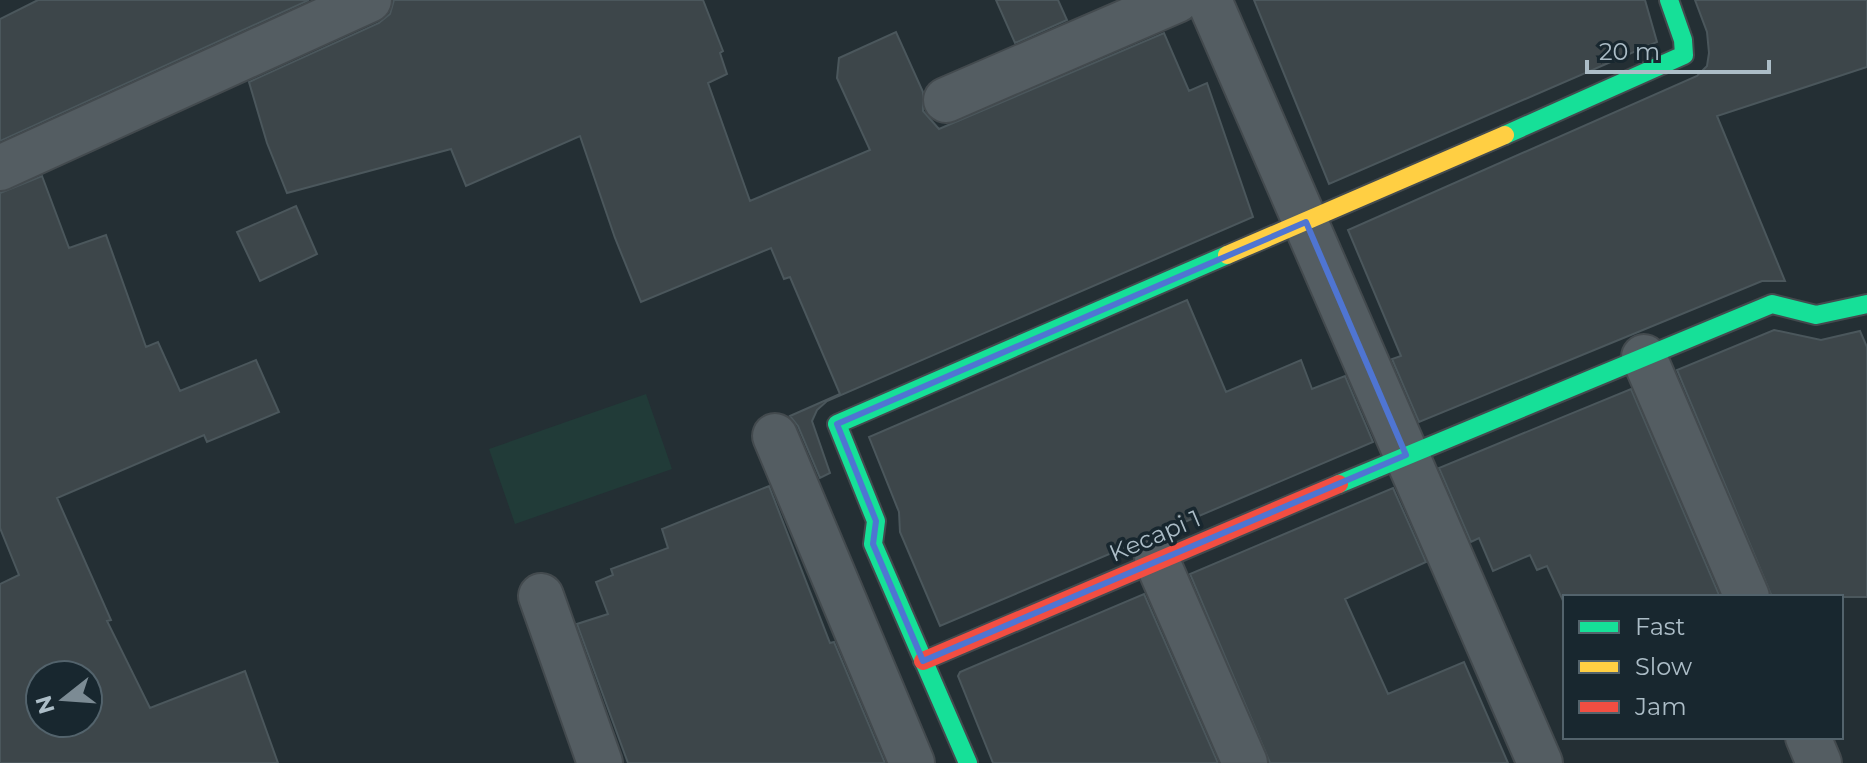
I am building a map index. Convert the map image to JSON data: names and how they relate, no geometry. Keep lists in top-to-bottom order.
{
  "streets": {
    "street": ["Kecapi 1"]
  },
  "legend": ["Fast", "Slow", "Jam"],
  "scale_bar": "20 m",
  "north": "left"
}
